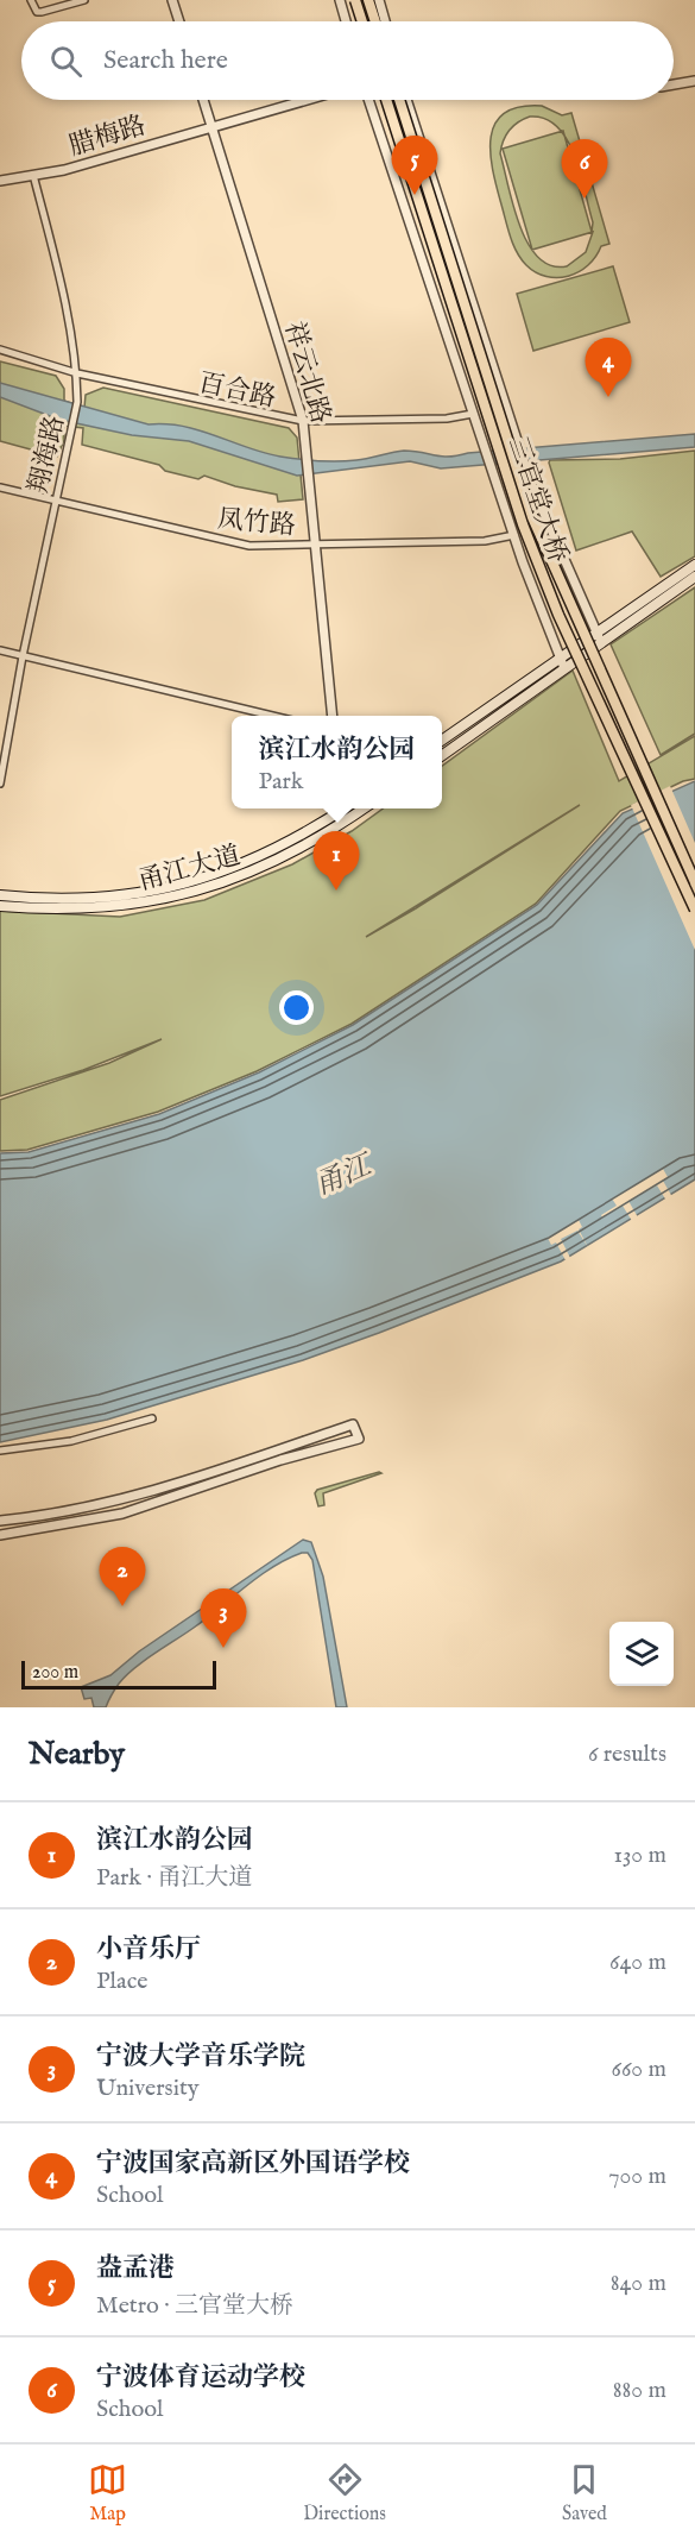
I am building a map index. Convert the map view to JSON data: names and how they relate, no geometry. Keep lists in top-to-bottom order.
{
  "streets": {
    "main road": ["三官堂大桥", "甬江大道"],
    "street": [
      "腊梅路",
      "祥云北路",
      "百合路",
      "翔海路",
      "凤竹路"
    ]
  },
  "crossings": [
    ["腊梅路", "祥云北路"],
    ["腊梅路", "翔海路"],
    ["祥云北路", "百合路"],
    ["祥云北路", "凤竹路"],
    ["百合路", "翔海路"],
    ["翔海路", "凤竹路"]
  ],
  "water": ["甬江"],
  "scale_bar": "200 m",
  "page": {
    "search": "Search here",
    "pins": [
      "5",
      "6",
      "4",
      "1",
      "2",
      "3"
    ],
    "popup": ["滨江水韵公园", "Park"],
    "scale": "200 m",
    "heading": ["Nearby", "6 results"],
    "list": [
      {
        "mark": "1",
        "name": "滨江水韵公园",
        "note": "Park · 甬江大道",
        "value": "130 m"
      },
      {
        "mark": "2",
        "name": "小音乐厅",
        "note": "Place",
        "value": "640 m"
      },
      {
        "mark": "3",
        "name": "宁波大学音乐学院",
        "note": "University",
        "value": "660 m"
      },
      {
        "mark": "4",
        "name": "宁波国家高新区外国语学校",
        "note": "School",
        "value": "700 m"
      },
      {
        "mark": "5",
        "name": "盎孟港",
        "note": "Metro · 三官堂大桥",
        "value": "840 m"
      },
      {
        "mark": "6",
        "name": "宁波体育运动学校",
        "note": "School",
        "value": "880 m"
      }
    ],
    "nav": ["Map", "Directions", "Saved"]
  }
}
